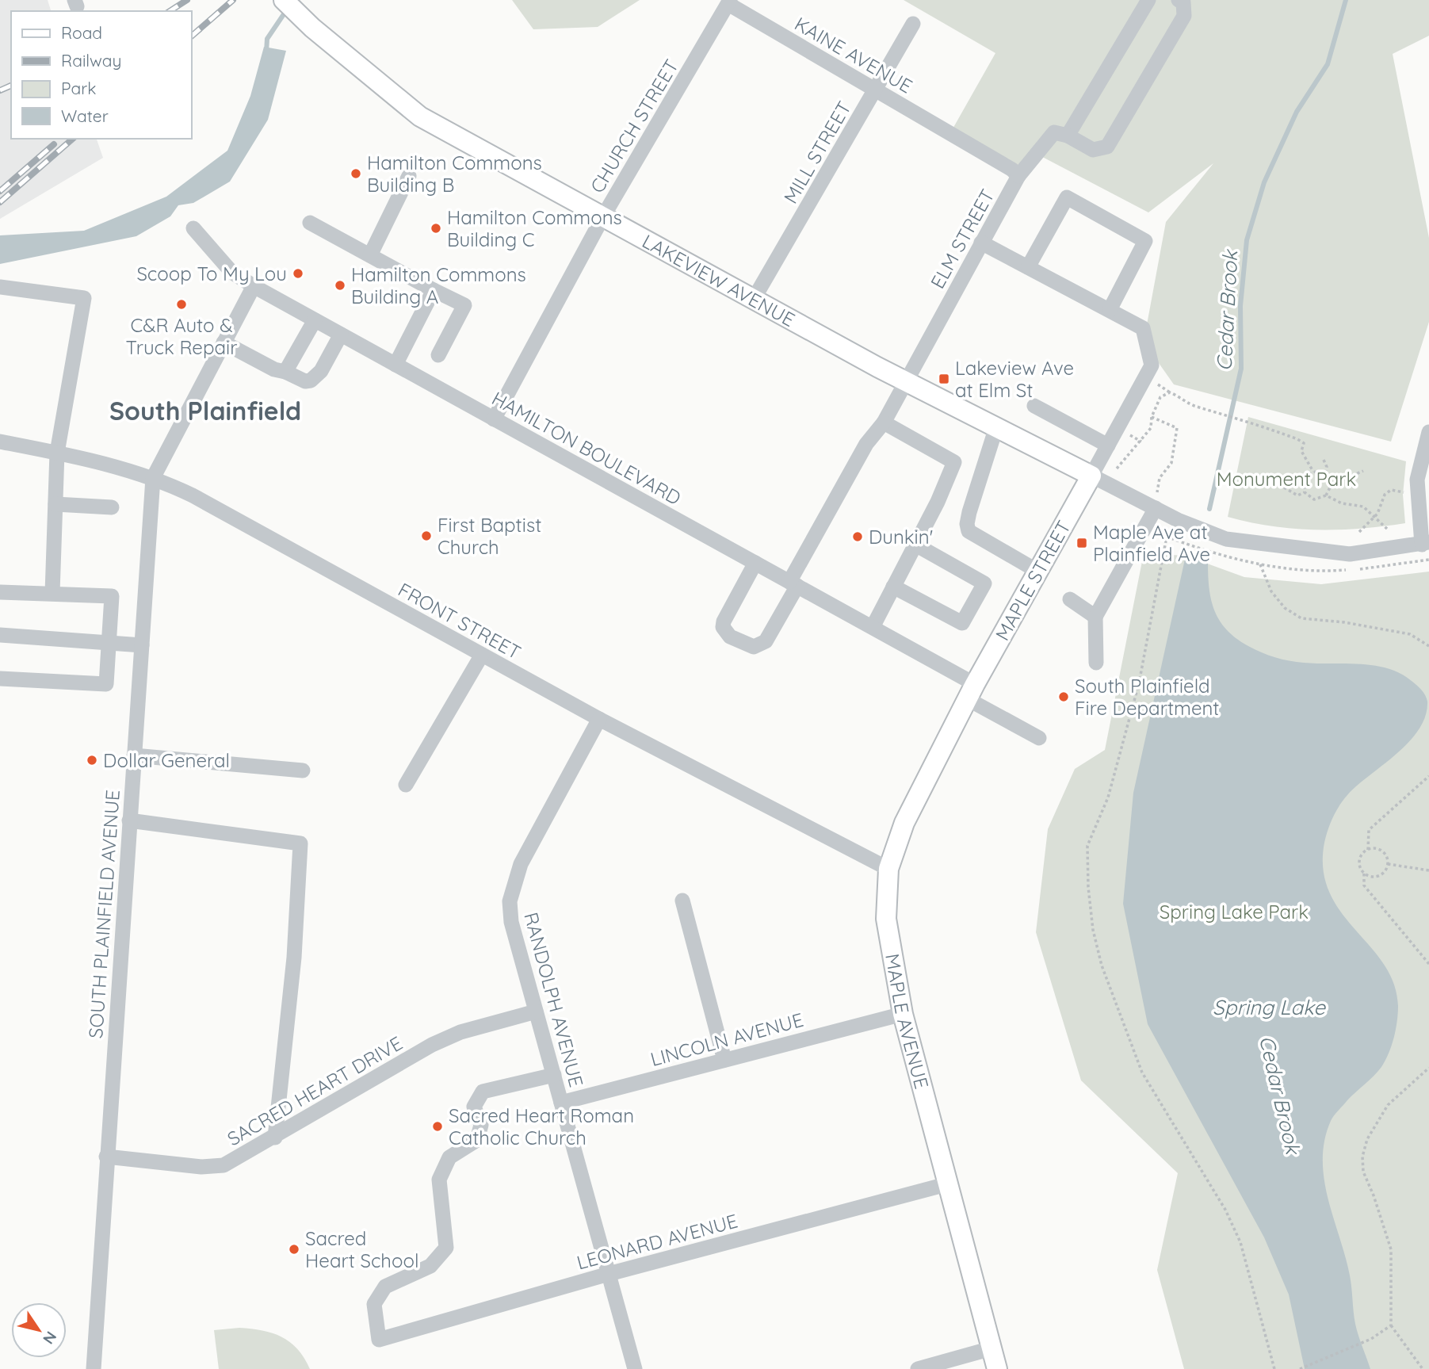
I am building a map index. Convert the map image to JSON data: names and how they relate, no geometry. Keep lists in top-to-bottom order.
{
  "streets": {
    "main road": ["LAKEVIEW AVENUE", "MAPLE STREET", "MAPLE AVENUE"],
    "street": [
      "KAINE AVENUE",
      "CHURCH STREET",
      "MILL STREET",
      "ELM STREET",
      "HAMILTON BOULEVARD",
      "FRONT STREET",
      "SOUTH PLAINFIELD AVENUE",
      "RANDOLPH AVENUE",
      "LINCOLN AVENUE",
      "SACRED HEART DRIVE",
      "LEONARD AVENUE"
    ]
  },
  "crossings": [
    ["KAINE AVENUE", "CHURCH STREET"],
    ["KAINE AVENUE", "MILL STREET"],
    ["KAINE AVENUE", "ELM STREET"],
    ["CHURCH STREET", "LAKEVIEW AVENUE"],
    ["CHURCH STREET", "HAMILTON BOULEVARD"],
    ["MILL STREET", "LAKEVIEW AVENUE"],
    ["ELM STREET", "LAKEVIEW AVENUE"],
    ["ELM STREET", "HAMILTON BOULEVARD"],
    ["LAKEVIEW AVENUE", "MAPLE STREET"],
    ["HAMILTON BOULEVARD", "MAPLE STREET"],
    ["HAMILTON BOULEVARD", "SOUTH PLAINFIELD AVENUE"],
    ["HAMILTON BOULEVARD", "MAPLE AVENUE"],
    ["MAPLE STREET", "MAPLE AVENUE"],
    ["FRONT STREET", "SOUTH PLAINFIELD AVENUE"],
    ["FRONT STREET", "RANDOLPH AVENUE"],
    ["FRONT STREET", "MAPLE AVENUE"],
    ["SOUTH PLAINFIELD AVENUE", "SACRED HEART DRIVE"],
    ["RANDOLPH AVENUE", "LINCOLN AVENUE"],
    ["RANDOLPH AVENUE", "SACRED HEART DRIVE"],
    ["RANDOLPH AVENUE", "LEONARD AVENUE"],
    ["MAPLE AVENUE", "LINCOLN AVENUE"],
    ["MAPLE AVENUE", "LEONARD AVENUE"]
  ],
  "districts": ["South Plainfield"],
  "water": ["Cedar Brook", "Spring Lake"],
  "parks": ["Monument Park", "Spring Lake Park"],
  "places": {
    "other": [
      "Hamilton Commons Building B",
      "Hamilton Commons Building C",
      "Scoop To My Lou",
      "Hamilton Commons Building A",
      "C&R Auto & Truck Repair",
      "First Baptist Church",
      "Dunkin'",
      "South Plainfield Fire Department",
      "Dollar General",
      "Sacred Heart Roman Catholic Church",
      "Sacred Heart School"
    ],
    "transit": ["Lakeview Ave at Elm St", "Maple Ave at Plainfield Ave"]
  },
  "legend": [
    "Road",
    "Railway",
    "Park",
    "Water"
  ],
  "north": "bottom right"
}
